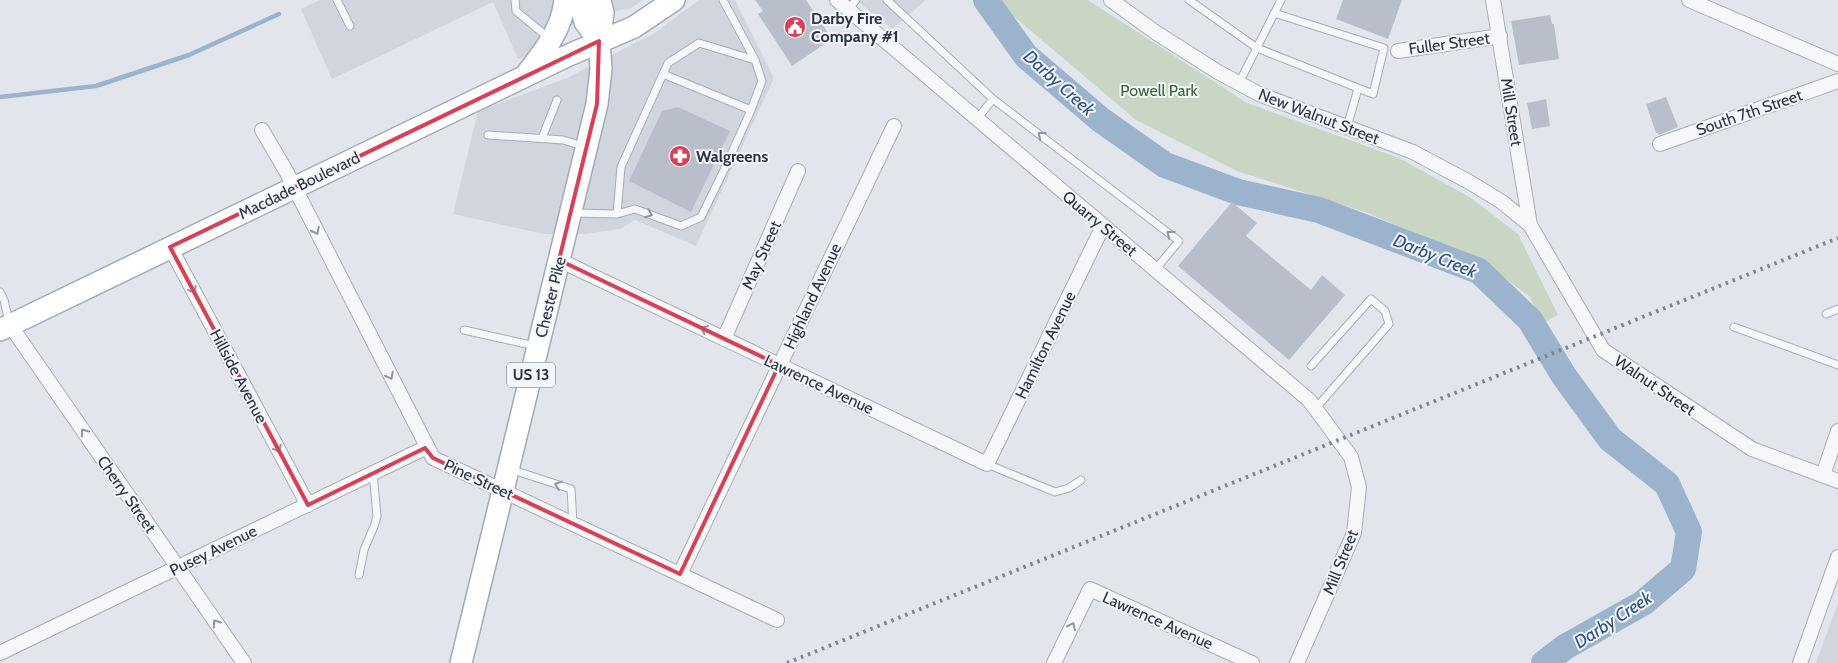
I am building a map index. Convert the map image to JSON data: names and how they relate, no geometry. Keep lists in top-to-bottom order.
{
  "streets": {
    "main road": ["Macdade Boulevard", "Chester Pike", "US 13"],
    "street": [
      "Fuller Street",
      "Mill Street",
      "South 7th Street",
      "New Walnut Street",
      "Quarry Street",
      "May Street",
      "Highland Avenue",
      "Hamilton Avenue",
      "Hillside Avenue",
      "Lawrence Avenue",
      "Walnut Street",
      "Pine Street",
      "Cherry Street",
      "Pusey Avenue"
    ]
  },
  "crossings": [
    ["Fuller Street", "Mill Street"],
    ["Mill Street", "New Walnut Street"],
    ["Mill Street", "Quarry Street"],
    ["Mill Street", "Walnut Street"],
    ["New Walnut Street", "Walnut Street"],
    ["Macdade Boulevard", "Chester Pike"],
    ["Macdade Boulevard", "US 13"],
    ["Macdade Boulevard", "Hillside Avenue"],
    ["Macdade Boulevard", "Pine Street"],
    ["Macdade Boulevard", "Cherry Street"],
    ["Quarry Street", "Hamilton Avenue"],
    ["May Street", "Lawrence Avenue"],
    ["Highland Avenue", "Lawrence Avenue"],
    ["Highland Avenue", "Pine Street"],
    ["Chester Pike", "US 13"],
    ["Chester Pike", "Lawrence Avenue"],
    ["Chester Pike", "Pine Street"],
    ["Hamilton Avenue", "Lawrence Avenue"],
    ["Hillside Avenue", "Pusey Avenue"],
    ["Pine Street", "Pusey Avenue"],
    ["Cherry Street", "Pusey Avenue"]
  ],
  "one_way": ["Hillside Avenue", "Pine Street", "Cherry Street"],
  "water": ["Darby Creek"],
  "parks": ["Powell Park"],
  "places": {
    "public building": ["Darby Fire Company #1"],
    "pharmacy": ["Walgreens"]
  }
}
